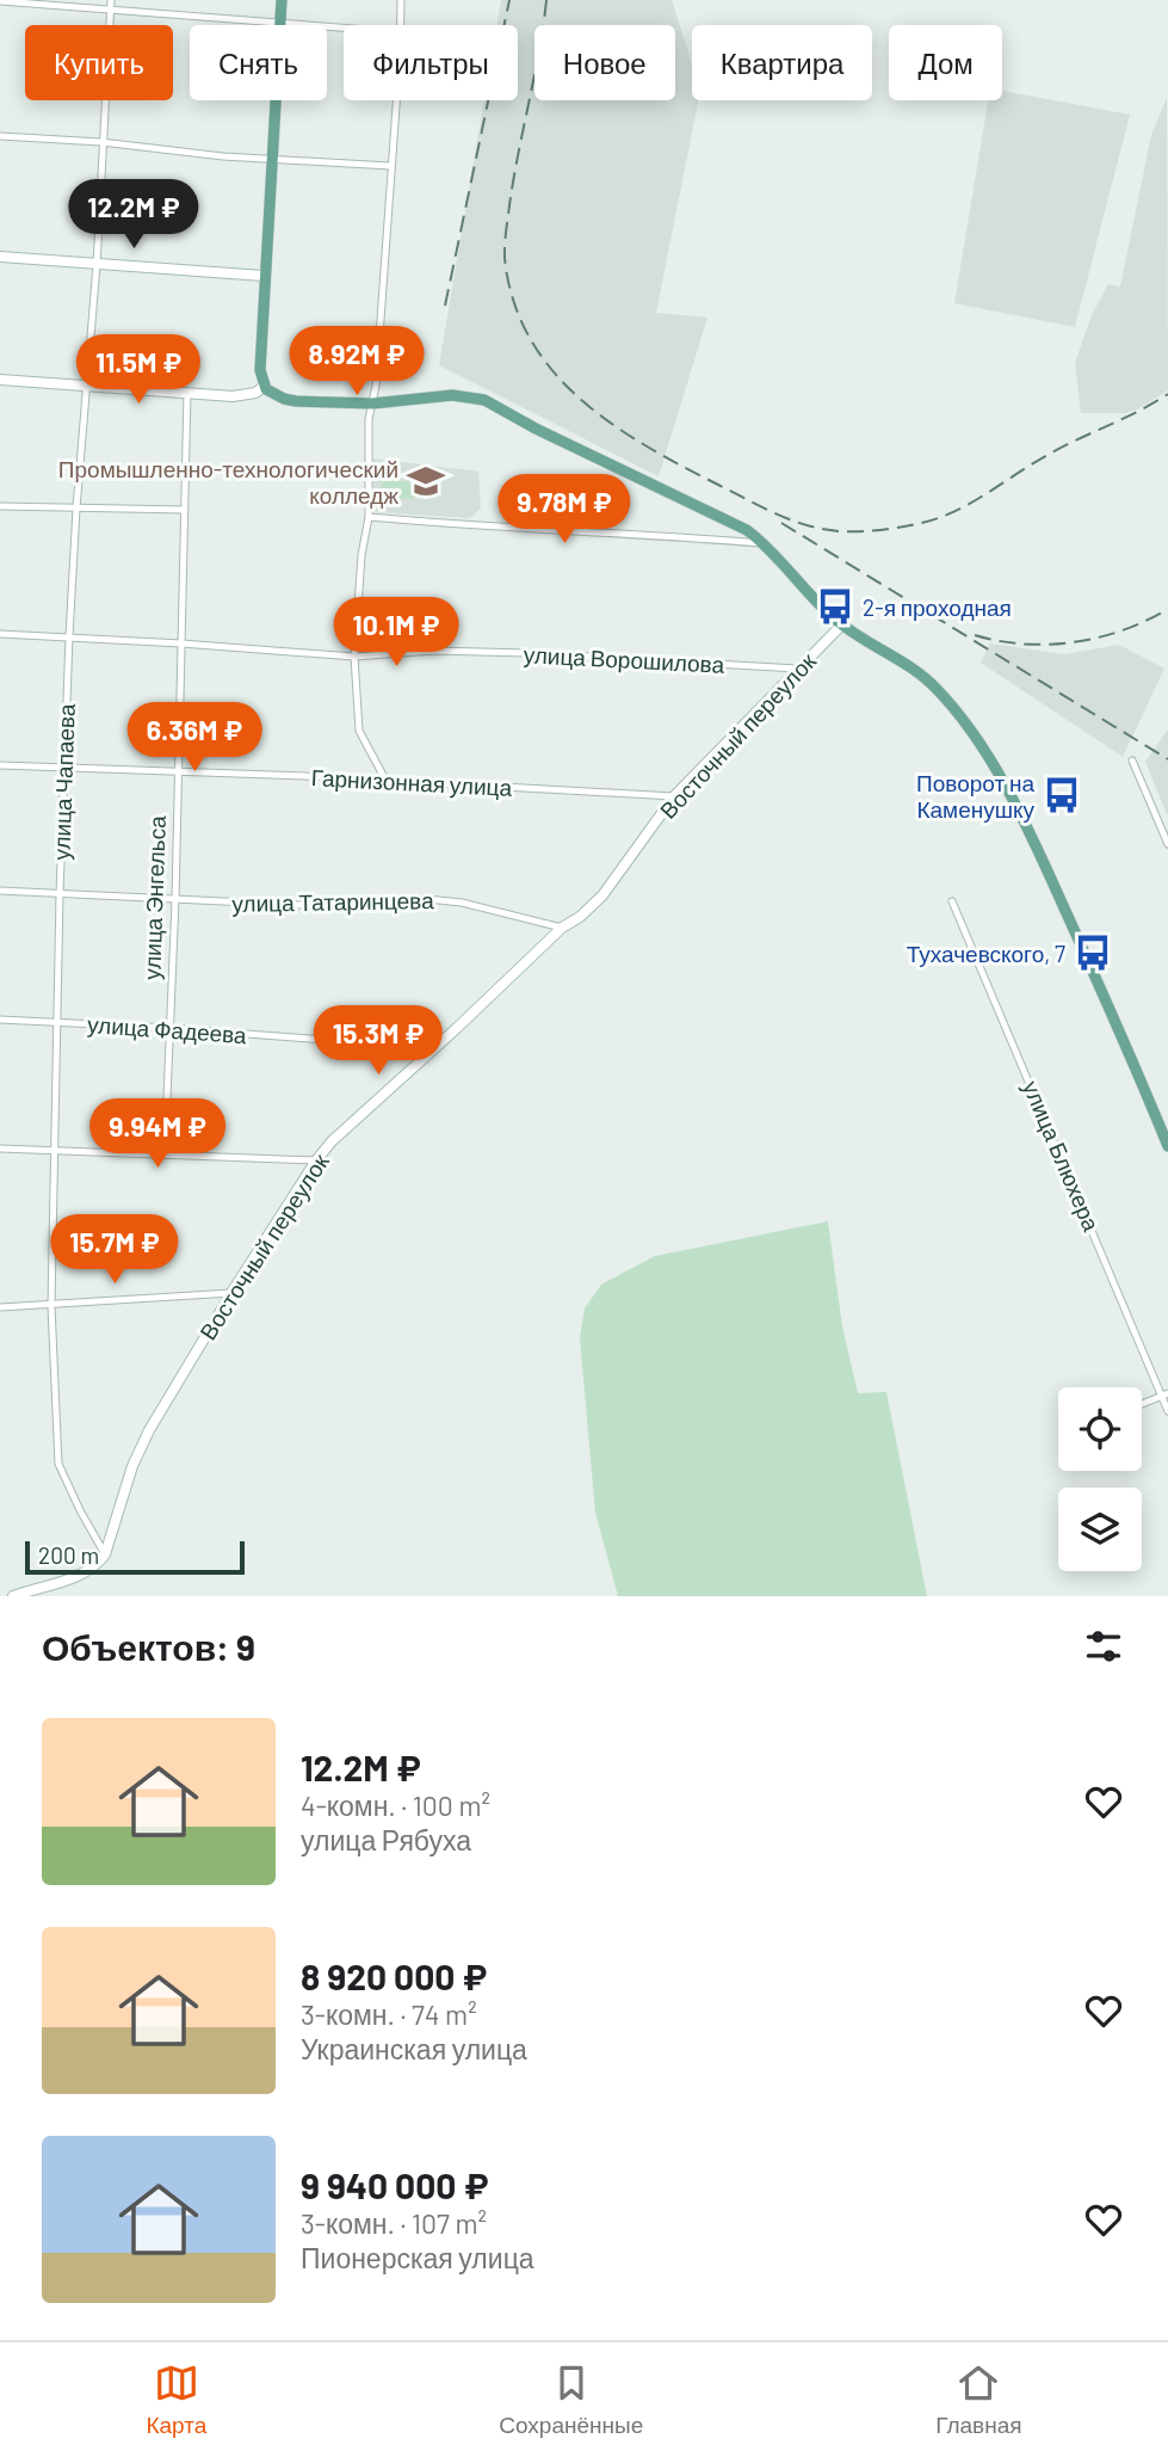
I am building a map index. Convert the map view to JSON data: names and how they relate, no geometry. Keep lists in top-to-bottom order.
{
  "streets": {
    "street": [
      "улица Ворошилова",
      "Восточный переулок",
      "улица Чапаева",
      "Гарнизонная улица",
      "улица Энгельса",
      "улица Татаринцева",
      "улица Фадеева",
      "улица Блюхера"
    ]
  },
  "crossings": [
    ["улица Ворошилова", "Восточный переулок"],
    ["улица Ворошилова", "улица Чапаева"],
    ["улица Ворошилова", "улица Энгельса"],
    ["Восточный переулок", "улица Чапаева"],
    ["Восточный переулок", "Гарнизонная улица"],
    ["Восточный переулок", "улица Татаринцева"],
    ["Восточный переулок", "улица Фадеева"],
    ["улица Чапаева", "Гарнизонная улица"],
    ["улица Чапаева", "улица Татаринцева"],
    ["улица Чапаева", "улица Фадеева"],
    ["Гарнизонная улица", "улица Энгельса"],
    ["улица Энгельса", "улица Татаринцева"],
    ["улица Энгельса", "улица Фадеева"]
  ],
  "places": {
    "school or university": ["Промышленно-технологический колледж"],
    "bus stop": ["2-я проходная", "Поворот на Каменушку", "Тухачевского, 7"]
  },
  "scale_bar": "200 m",
  "page": {
    "chip": [
      "Купить",
      "Снять",
      "Фильтры",
      "Новое",
      "Квартира",
      "Дом"
    ],
    "price": [
      "12.2M ₽",
      "8.92M ₽",
      "11.5M ₽",
      "9.78M ₽",
      "10.1M ₽",
      "6.36M ₽",
      "15.3M ₽",
      "9.94M ₽",
      "15.7M ₽"
    ],
    "scale": "200 m",
    "heading": "Объектов: 9",
    "list": [
      {
        "name": "12.2M ₽",
        "note": "4-комн. · 100 m² · улица Рябуха"
      },
      {
        "name": "8 920 000 ₽",
        "note": "3-комн. · 74 m² · Украинская улица"
      },
      {
        "name": "9 940 000 ₽",
        "note": "3-комн. · 107 m² · Пионерская улица"
      }
    ],
    "tabs": ["Карта", "Сохранённые", "Главная"]
  }
}
